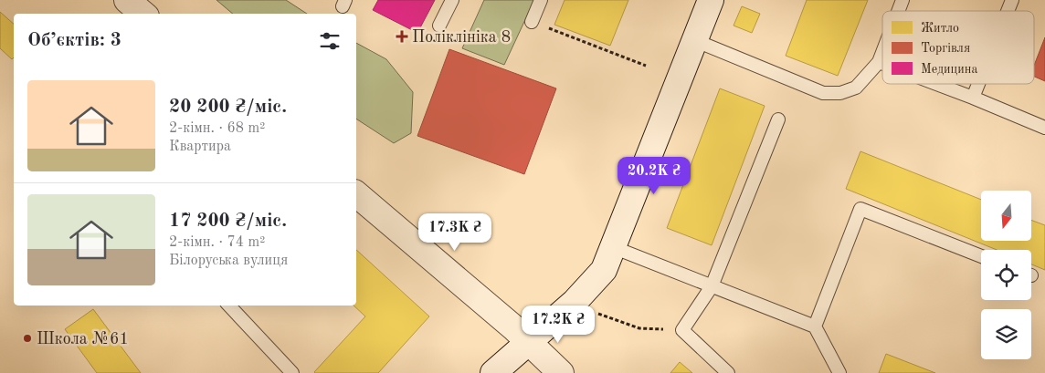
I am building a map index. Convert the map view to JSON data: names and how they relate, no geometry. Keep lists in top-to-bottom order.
{
  "places": {
    "health": ["Поліклініка 8"],
    "other": ["Школа №61"]
  },
  "legend": ["Житло", "Торгівля", "Медицина"],
  "north": "bottom",
  "page": {
    "heading": "Об’єктів: 3",
    "list": [
      {
        "name": "20 200 ₴/міс.",
        "note": "2-кімн. · 68 m² · Квартира"
      },
      {
        "name": "17 200 ₴/міс.",
        "note": "2-кімн. · 74 m² · Білоруська вулиця"
      }
    ],
    "price": ["20.2K ₴", "17.3K ₴", "17.2K ₴"]
  }
}
